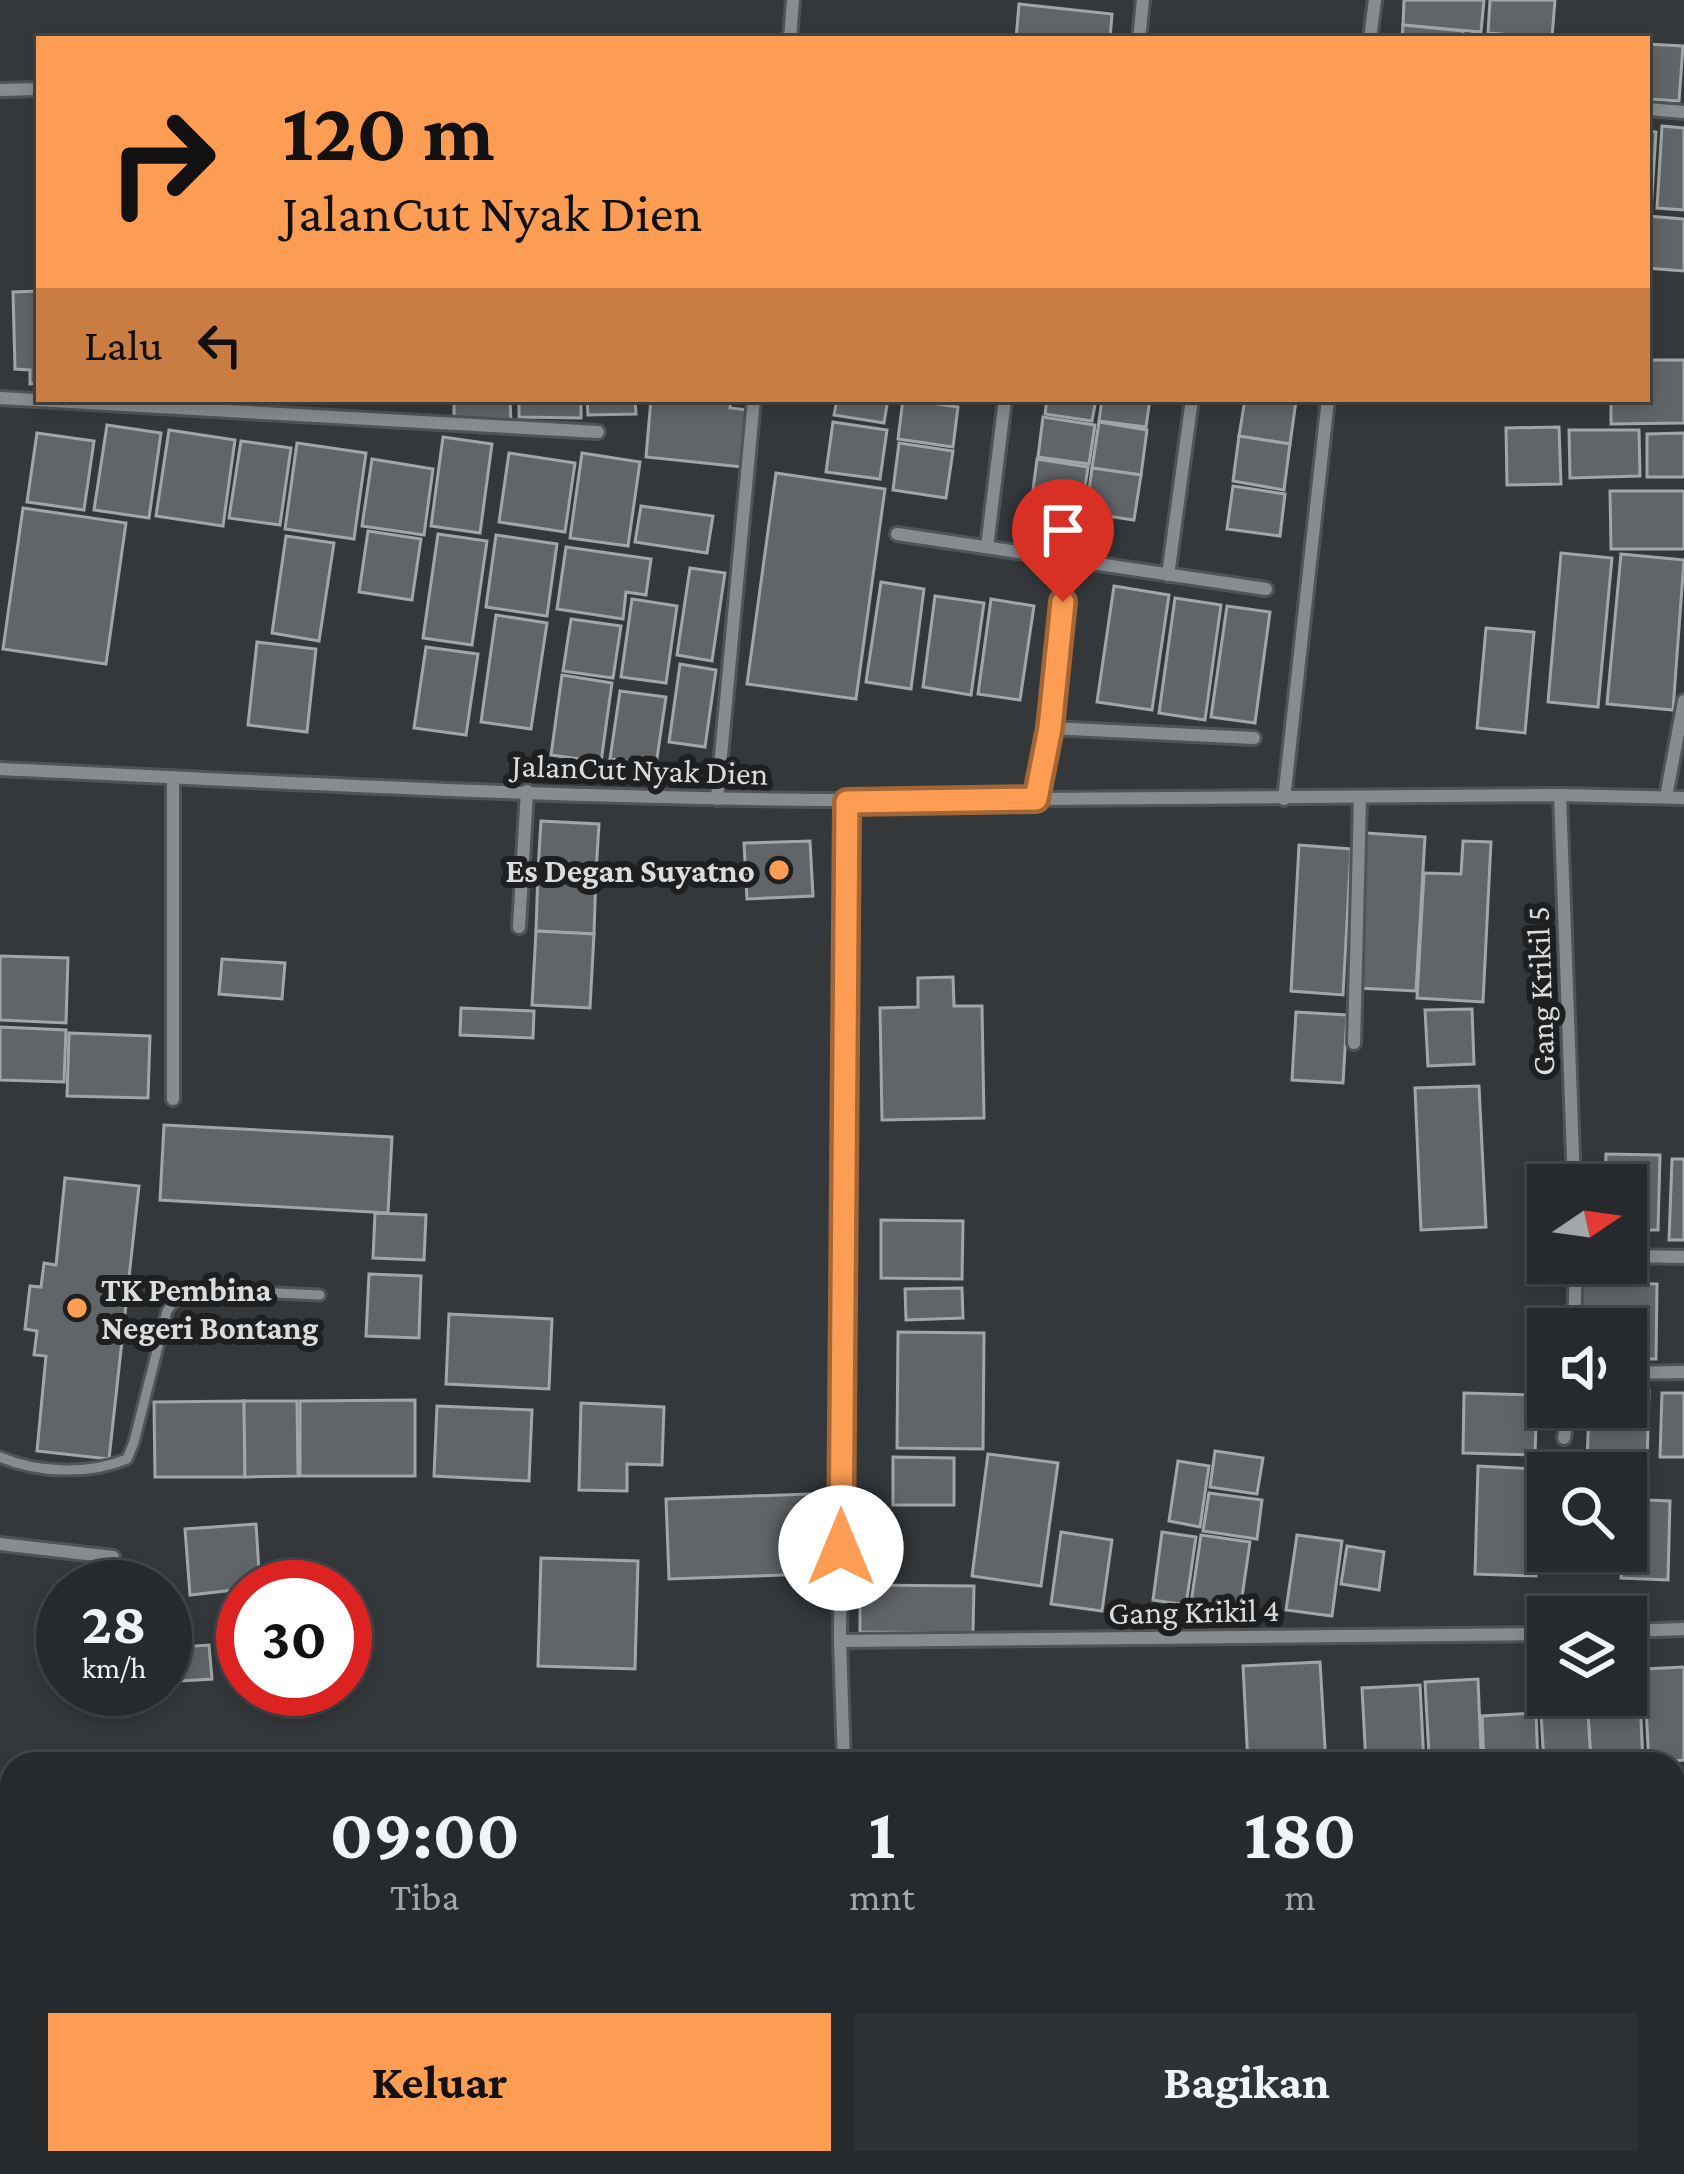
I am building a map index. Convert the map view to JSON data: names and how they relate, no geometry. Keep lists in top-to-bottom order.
{
  "streets": {
    "street": ["JalanCut Nyak Dien", "Gang Krikil 5", "Gang Krikil 4"]
  },
  "crossings": [
    ["JalanCut Nyak Dien", "Gang Krikil 5"]
  ],
  "places": ["Es Degan Suyatno", "TK Pembina Negeri Bontang"],
  "north": "right",
  "page": {
    "turn": ["120 m", "JalanCut Nyak Dien"],
    "then": "Lalu",
    "speed": "28 km/h",
    "limit": "30",
    "eta": [
      "09:00",
      "Tiba",
      "1",
      "mnt",
      "180",
      "m"
    ],
    "buttons": ["Keluar", "Bagikan"]
  }
}
